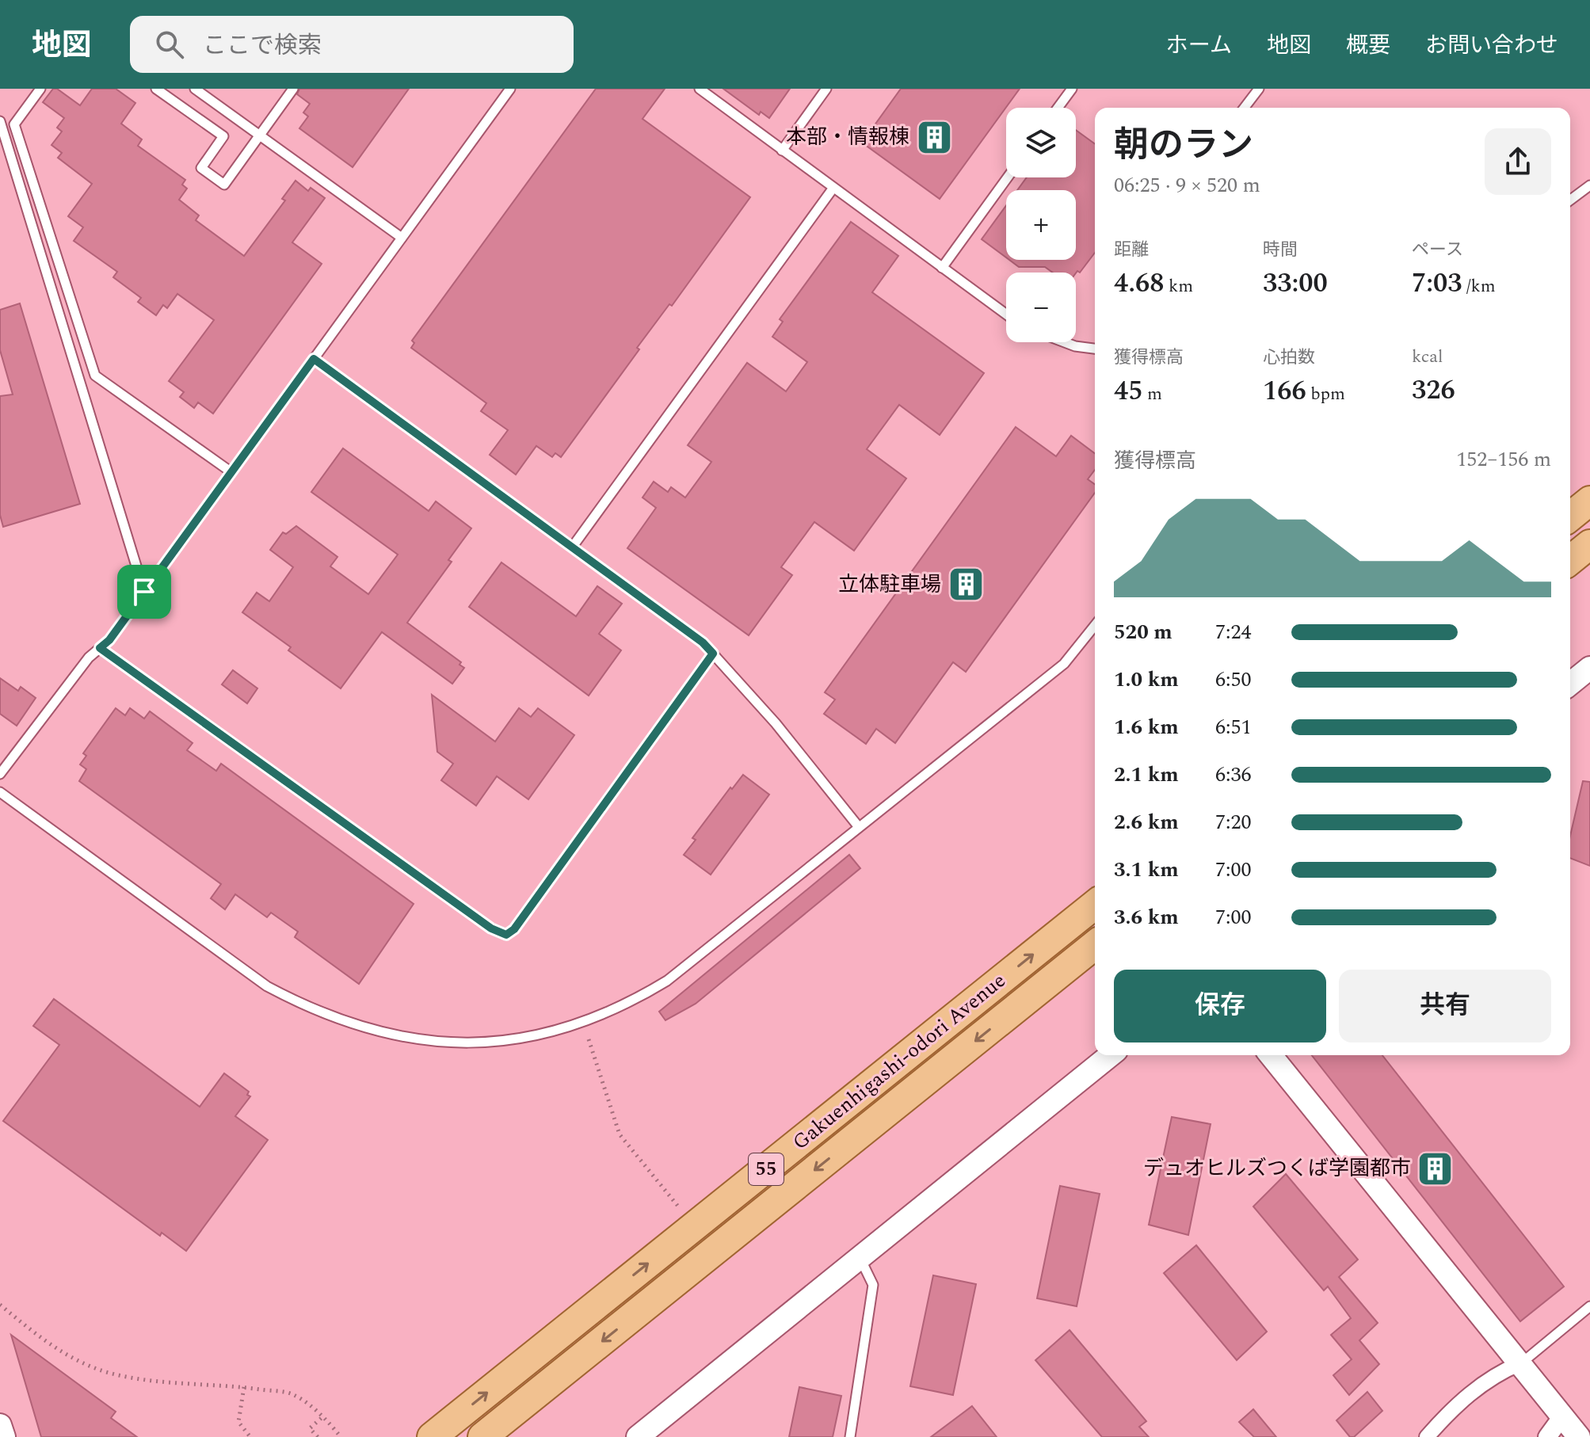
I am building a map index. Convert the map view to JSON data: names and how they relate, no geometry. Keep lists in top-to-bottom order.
{
  "streets": {
    "main road": ["Gakuenhigashi-odori Avenue", "55"]
  },
  "places": {
    "building": ["本部・情報棟", "立体駐車場", "デュオヒルズつくば学園都市"]
  },
  "page": {
    "header": "地図",
    "search": "ここで検索",
    "nav": [
      "ホーム",
      "地図",
      "概要",
      "お問い合わせ"
    ],
    "map_buttons": ["+", "−"],
    "heading": ["朝のラン", "06:25 · 9 × 520 m"],
    "stats": [
      ["距離", "4.68 km"],
      ["時間", "33:00"],
      ["ペース", "7:03 /km"],
      ["獲得標高", "45 m"],
      ["心拍数", "166 bpm"],
      ["kcal", "326"]
    ],
    "chart": ["獲得標高", "152–156 m"],
    "list": [
      {
        "name": "520 m",
        "note": "7:24"
      },
      {
        "name": "1.0 km",
        "note": "6:50"
      },
      {
        "name": "1.6 km",
        "note": "6:51"
      },
      {
        "name": "2.1 km",
        "note": "6:36"
      },
      {
        "name": "2.6 km",
        "note": "7:20"
      },
      {
        "name": "3.1 km",
        "note": "7:00"
      },
      {
        "name": "3.6 km",
        "note": "7:00"
      }
    ],
    "buttons": ["保存", "共有"]
  }
}
